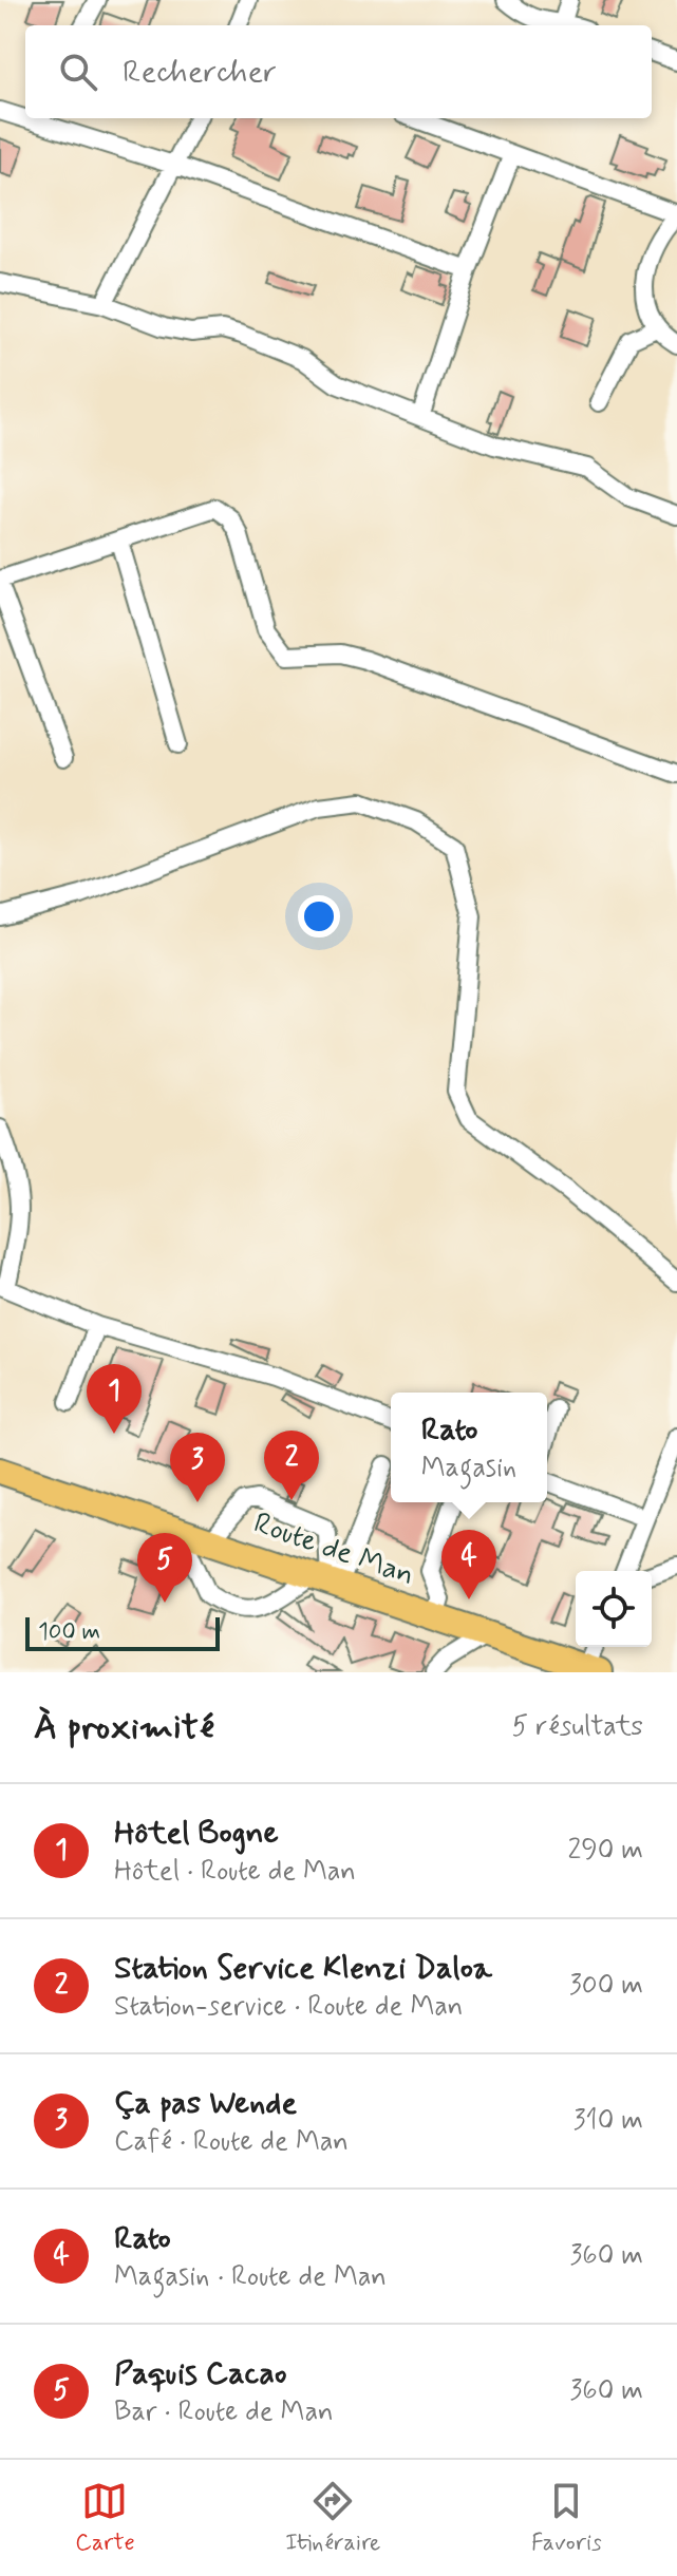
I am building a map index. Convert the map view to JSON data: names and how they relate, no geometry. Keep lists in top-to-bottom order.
{
  "streets": {
    "highway": ["Route de Man"]
  },
  "scale_bar": "100 m",
  "page": {
    "search": "Rechercher",
    "pins": [
      "1",
      "2",
      "3",
      "4",
      "5"
    ],
    "popup": ["Rato", "Magasin"],
    "scale": "100 m",
    "heading": ["À proximité", "5 résultats"],
    "list": [
      {
        "mark": "1",
        "name": "Hôtel Bogne",
        "note": "Hôtel · Route de Man",
        "value": "290 m"
      },
      {
        "mark": "2",
        "name": "Station Service Klenzi Daloa",
        "note": "Station-service · Route de Man",
        "value": "300 m"
      },
      {
        "mark": "3",
        "name": "Ça pas Wende",
        "note": "Café · Route de Man",
        "value": "310 m"
      },
      {
        "mark": "4",
        "name": "Rato",
        "note": "Magasin · Route de Man",
        "value": "360 m"
      },
      {
        "mark": "5",
        "name": "Paquis Cacao",
        "note": "Bar · Route de Man",
        "value": "360 m"
      }
    ],
    "nav": ["Carte", "Itinéraire", "Favoris"]
  }
}
